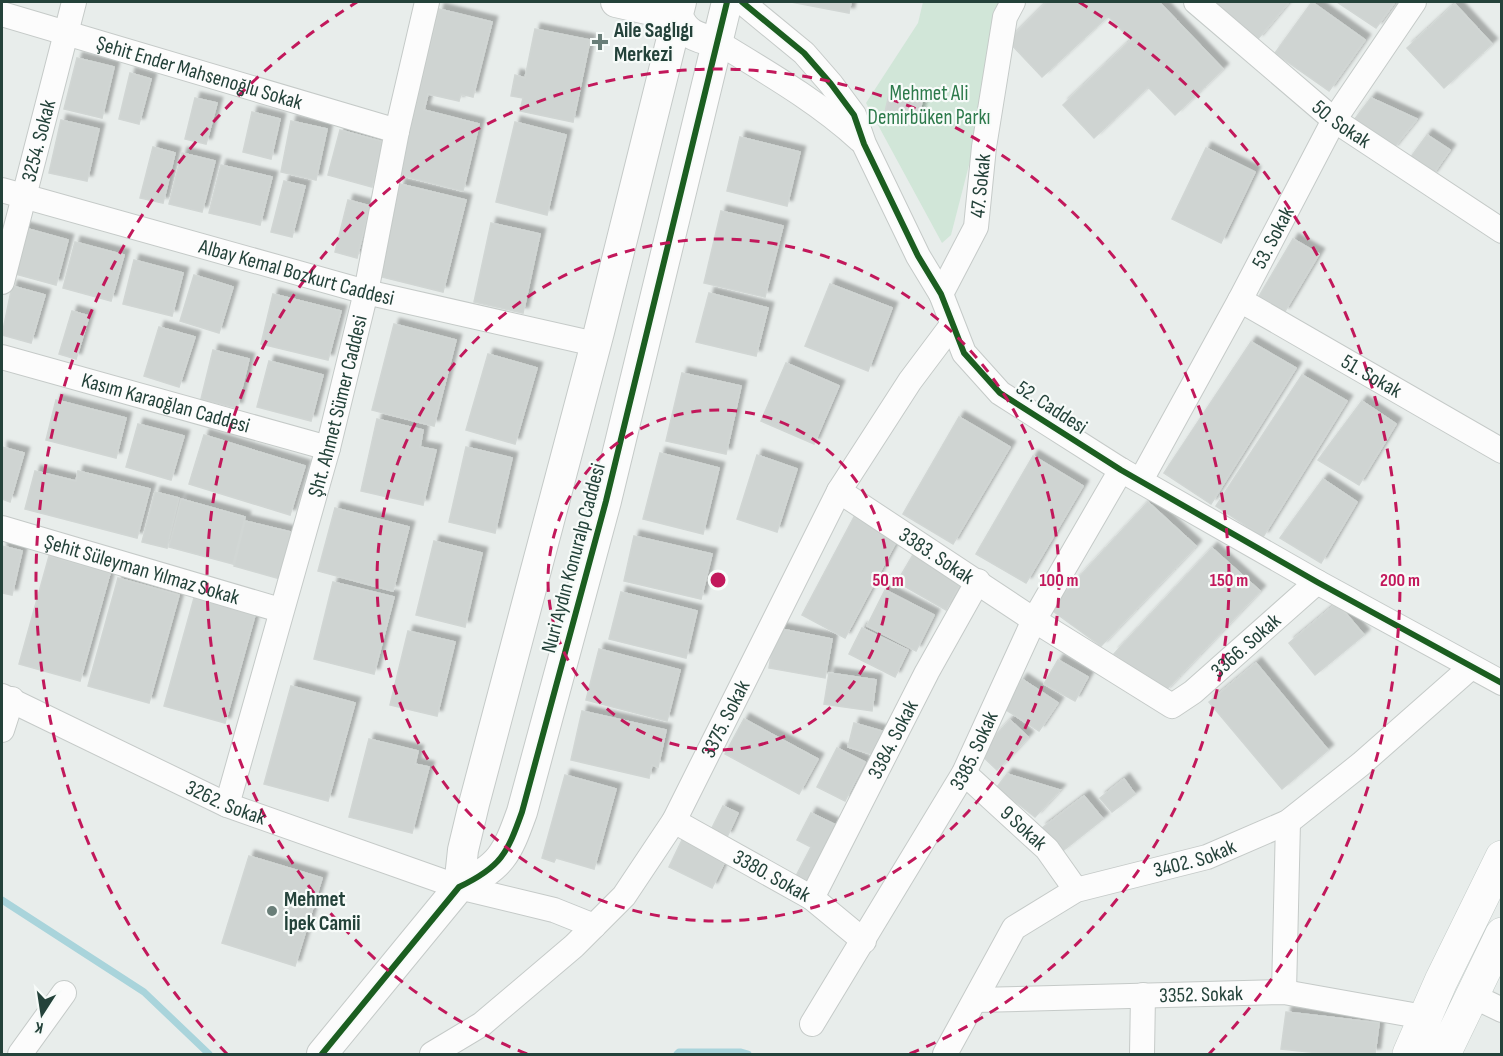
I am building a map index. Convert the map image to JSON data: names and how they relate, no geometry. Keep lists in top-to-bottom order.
{
  "streets": {
    "street": [
      "Şehit Ender Mahsenoğlu Sokak",
      "50. Sokak",
      "3254. Sokak",
      "47. Sokak",
      "53. Sokak",
      "Albay Kemal Bozkurt Caddesi",
      "51. Sokak",
      "Kasım Karaoğlan Caddesi",
      "Şht. Ahmet Sümer Caddesi",
      "52. Caddesi",
      "3383. Sokak",
      "Nuri Aydın Konuralp Caddesi",
      "Şehit Süleyman Yılmaz Sokak",
      "3366. Sokak",
      "3375. Sokak",
      "3384. Sokak",
      "3385. Sokak",
      "3262. Sokak",
      "9 Sokak",
      "3402. Sokak",
      "3380. Sokak",
      "3352. Sokak"
    ]
  },
  "crossings": [
    ["Şehit Ender Mahsenoğlu Sokak", "3254. Sokak"],
    ["Şehit Ender Mahsenoğlu Sokak", "Şht. Ahmet Sümer Caddesi"],
    ["50. Sokak", "53. Sokak"],
    ["3254. Sokak", "Albay Kemal Bozkurt Caddesi"],
    ["47. Sokak", "52. Caddesi"],
    ["53. Sokak", "51. Sokak"],
    ["53. Sokak", "52. Caddesi"],
    ["53. Sokak", "3385. Sokak"],
    ["Albay Kemal Bozkurt Caddesi", "Şht. Ahmet Sümer Caddesi"],
    ["Albay Kemal Bozkurt Caddesi", "Nuri Aydın Konuralp Caddesi"],
    ["Kasım Karaoğlan Caddesi", "Şht. Ahmet Sümer Caddesi"],
    ["Şht. Ahmet Sümer Caddesi", "Şehit Süleyman Yılmaz Sokak"],
    ["Şht. Ahmet Sümer Caddesi", "3262. Sokak"],
    ["52. Caddesi", "Nuri Aydın Konuralp Caddesi"],
    ["52. Caddesi", "3366. Sokak"],
    ["52. Caddesi", "3375. Sokak"],
    ["52. Caddesi", "3385. Sokak"],
    ["52. Caddesi", "3402. Sokak"],
    ["3383. Sokak", "3366. Sokak"],
    ["3383. Sokak", "3375. Sokak"],
    ["3383. Sokak", "3384. Sokak"],
    ["3383. Sokak", "3385. Sokak"],
    ["Nuri Aydın Konuralp Caddesi", "3262. Sokak"],
    ["3375. Sokak", "3262. Sokak"],
    ["3375. Sokak", "3380. Sokak"],
    ["3384. Sokak", "3380. Sokak"],
    ["3385. Sokak", "9 Sokak"],
    ["3385. Sokak", "3380. Sokak"],
    ["9 Sokak", "3402. Sokak"],
    ["3402. Sokak", "3352. Sokak"]
  ],
  "parks": ["Mehmet Ali Demirbüken Parkı"],
  "places": {
    "health": ["Aile Saglıgı Merkezi"],
    "other": ["Mehmet İpek Camii"]
  },
  "north": "bottom",
  "rings": [
    "50 m",
    "100 m",
    "150 m",
    "200 m"
  ]
}
